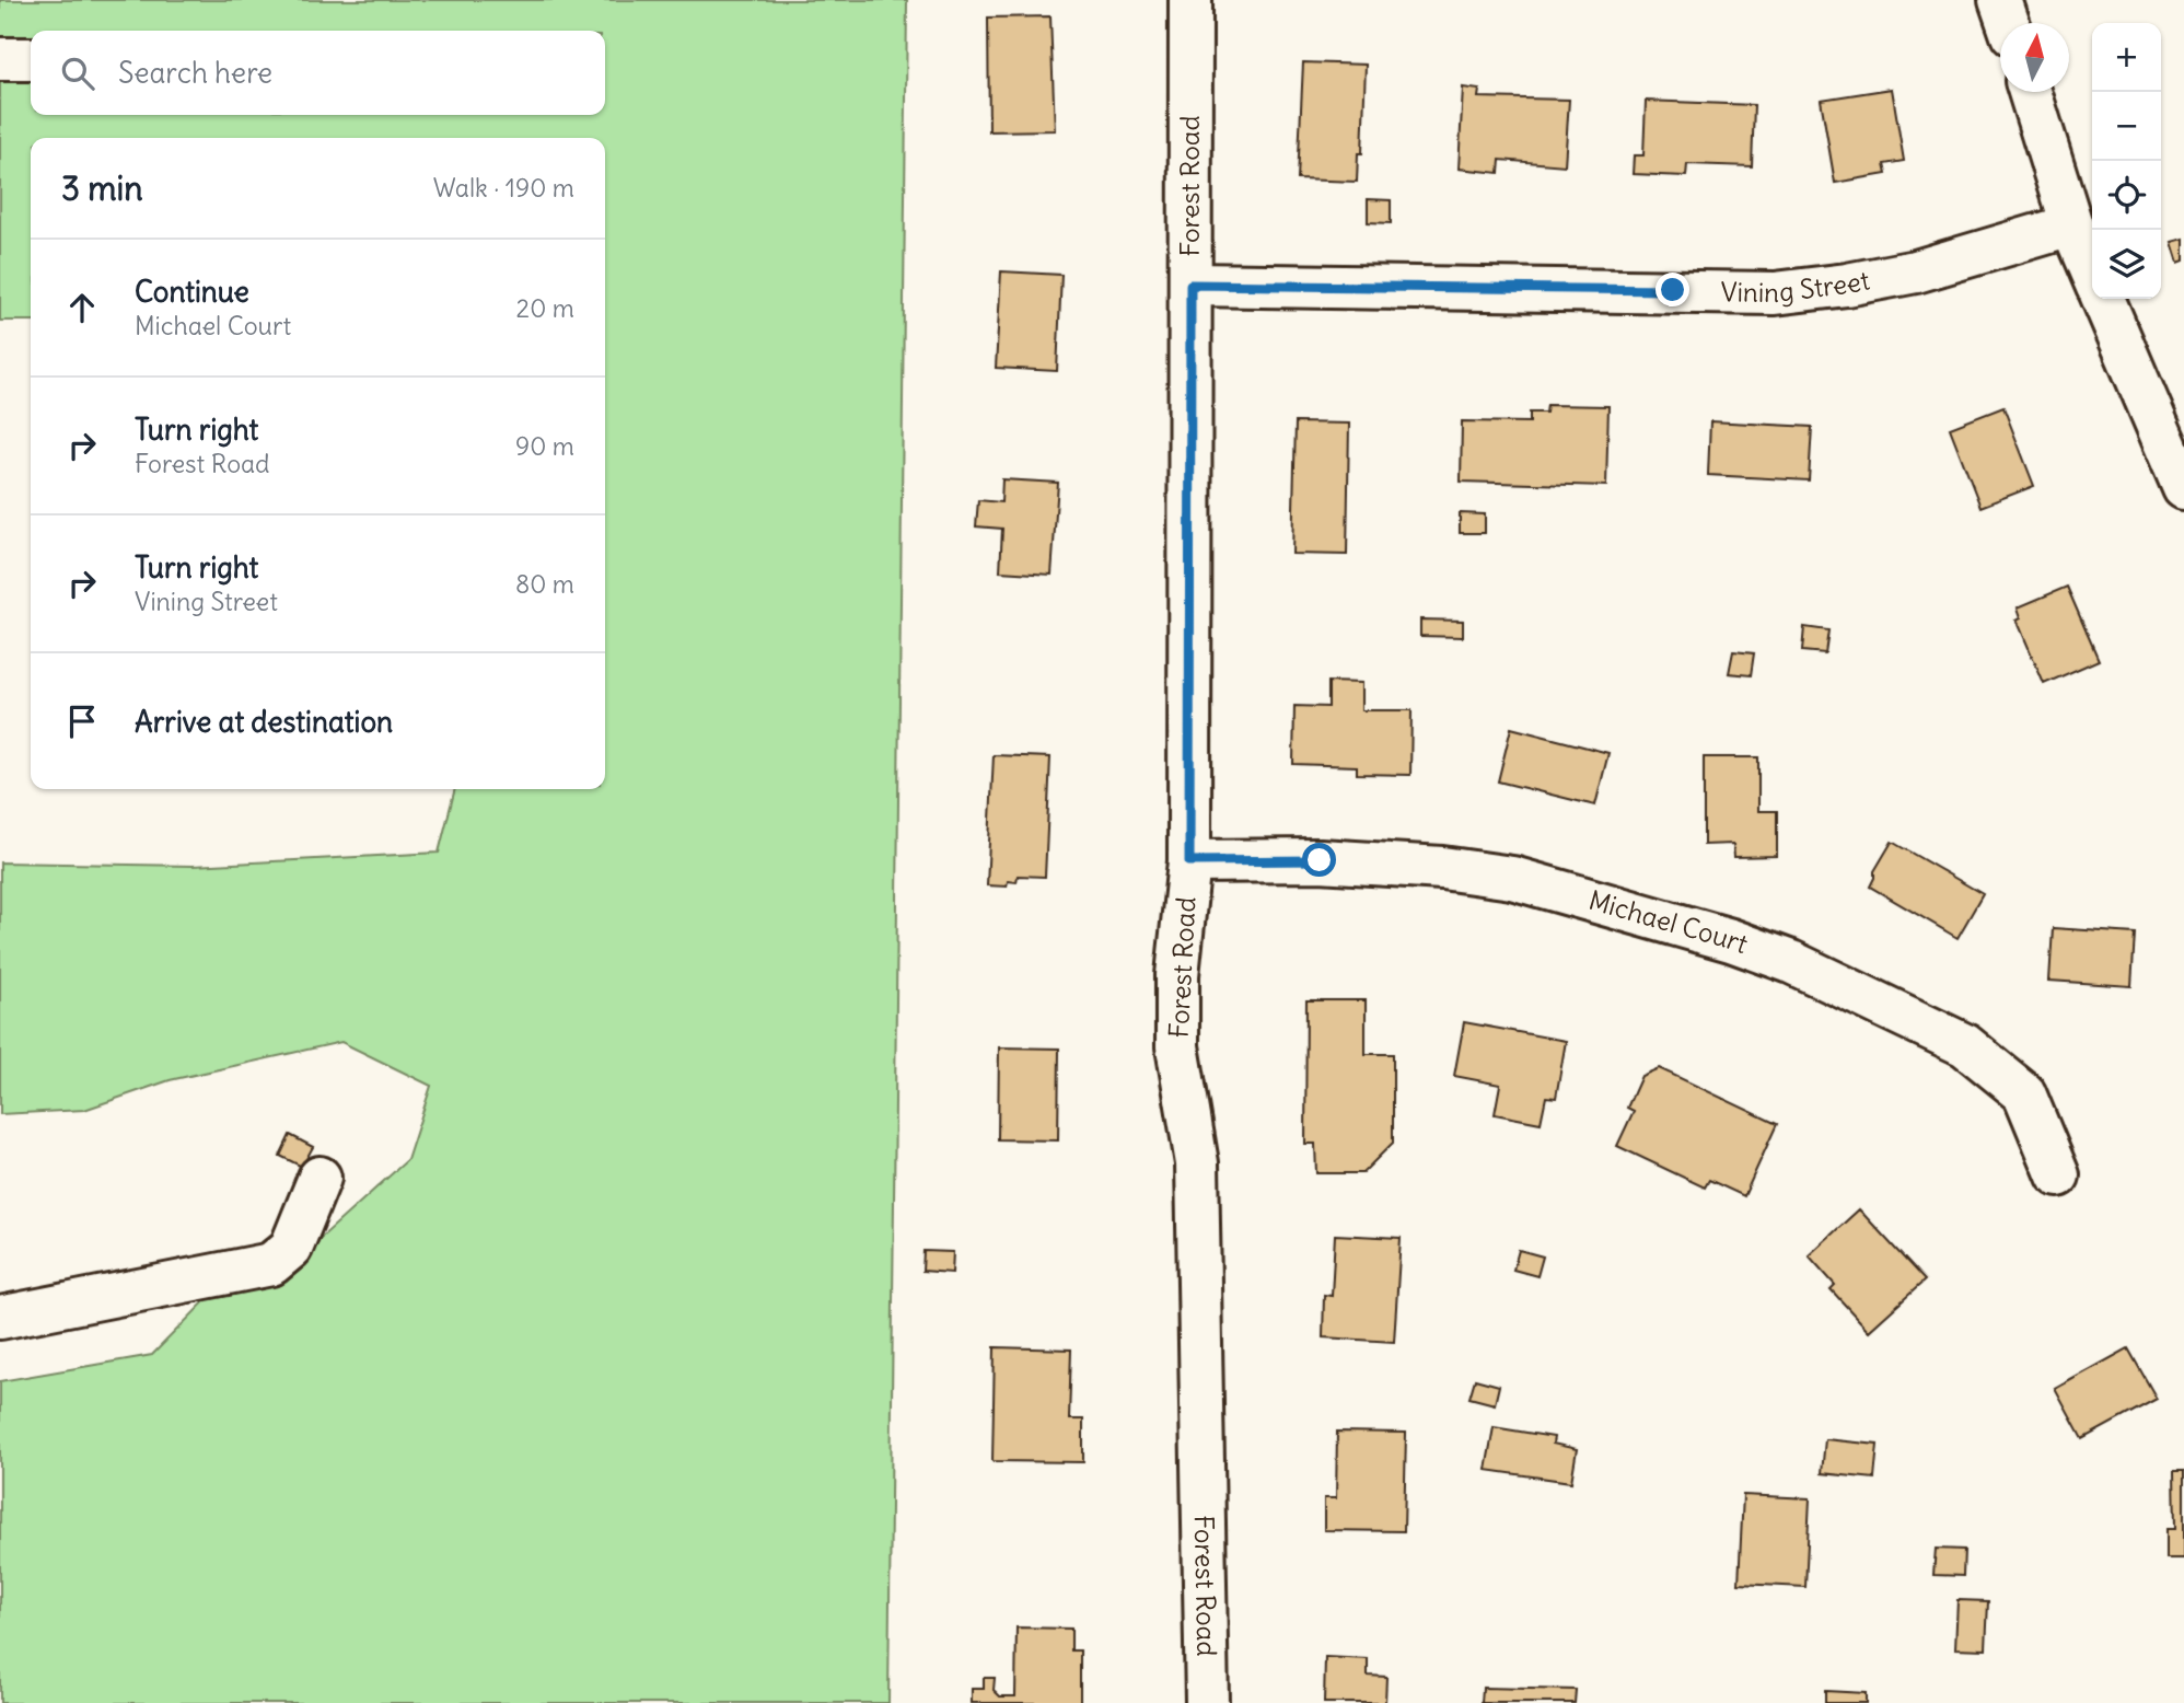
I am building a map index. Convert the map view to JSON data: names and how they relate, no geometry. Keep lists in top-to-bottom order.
{
  "streets": {
    "street": ["Forest Road", "Vining Street", "Michael Court"]
  },
  "crossings": [
    ["Forest Road", "Vining Street"],
    ["Forest Road", "Michael Court"]
  ],
  "north": "top",
  "page": {
    "map_buttons": ["+", "−"],
    "search": "Search here",
    "heading": ["3 min", "Walk · 190 m"],
    "list": [
      ["Continue", "Michael Court", "20 m"],
      ["Turn right", "Forest Road", "90 m"],
      ["Turn right", "Vining Street", "80 m"],
      "Arrive at destination"
    ]
  }
}
